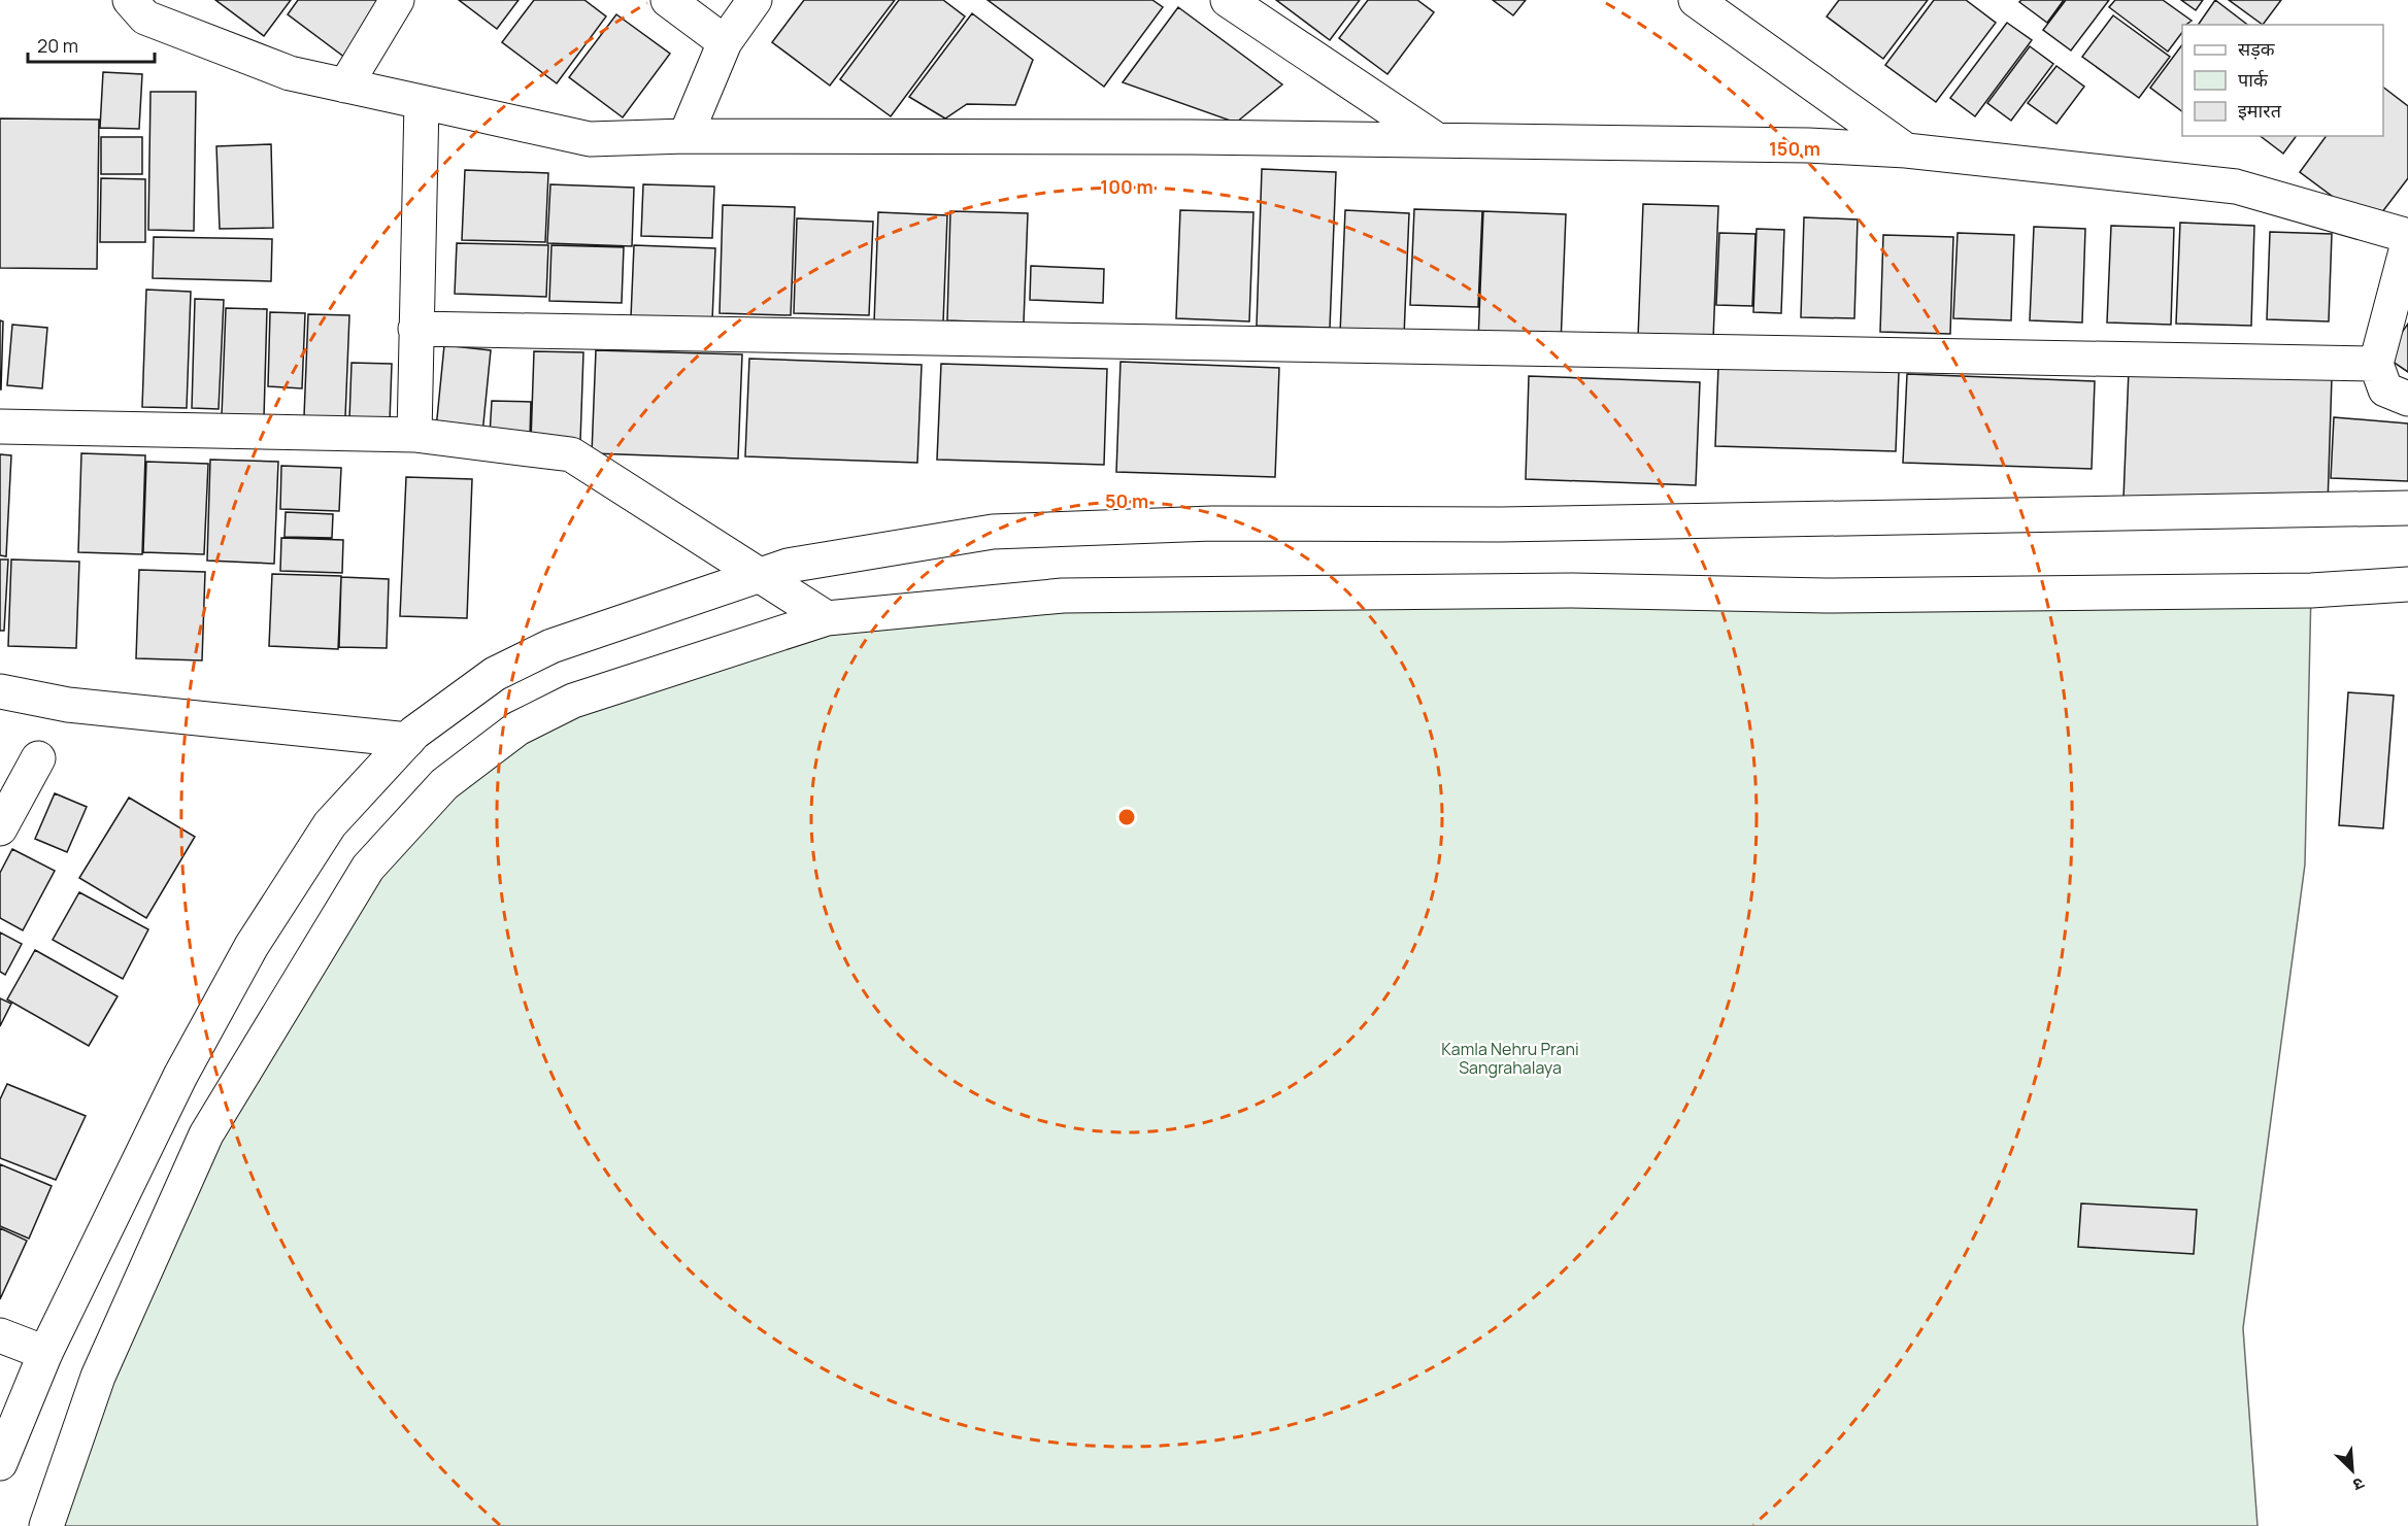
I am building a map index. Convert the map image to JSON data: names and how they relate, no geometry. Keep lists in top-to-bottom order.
{
  "parks": ["Kamla Nehru Prani Sangrahalaya"],
  "legend": ["सड़क", "पार्क", "इमारत"],
  "scale_bar": "20 m",
  "north": "bottom right",
  "rings": ["150 m", "100 m", "50 m"]
}
